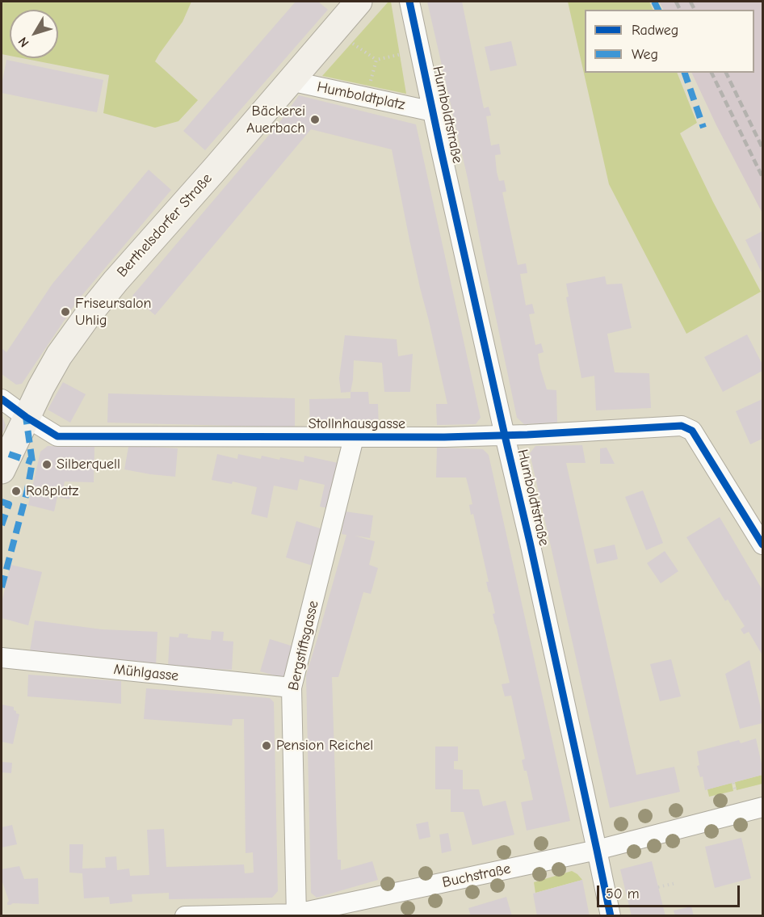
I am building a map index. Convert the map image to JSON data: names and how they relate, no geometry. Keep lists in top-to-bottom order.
{
  "streets": {
    "street": [
      "Humboldtplatz",
      "Humboldtstraße",
      "Berthelsdorfer Straße",
      "Stollnhausgasse",
      "Bergstiftsgasse",
      "Mühlgasse",
      "Buchstraße"
    ]
  },
  "crossings": [
    ["Humboldtplatz", "Humboldtstraße"],
    ["Humboldtplatz", "Berthelsdorfer Straße"],
    ["Humboldtstraße", "Stollnhausgasse"],
    ["Humboldtstraße", "Buchstraße"],
    ["Berthelsdorfer Straße", "Stollnhausgasse"],
    ["Stollnhausgasse", "Bergstiftsgasse"],
    ["Bergstiftsgasse", "Mühlgasse"],
    ["Bergstiftsgasse", "Buchstraße"]
  ],
  "places": [
    "Bäckerei Auerbach",
    "Friseursalon Uhlig",
    "Silberquell",
    "Roßplatz",
    "Pension Reichel"
  ],
  "legend": ["Radweg", "Weg"],
  "scale_bar": "50 m",
  "north": "bottom left"
}
